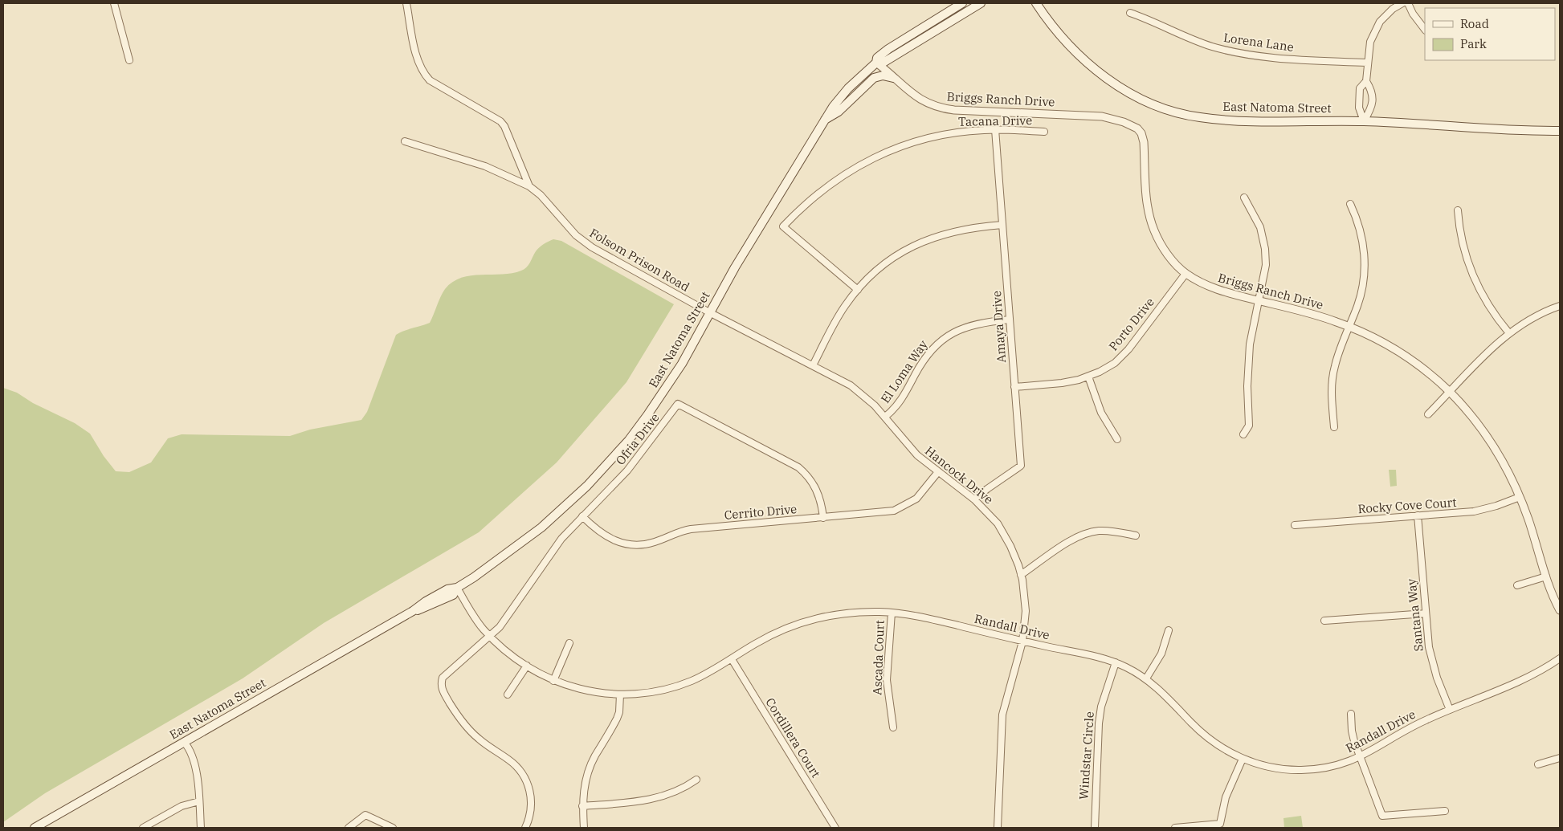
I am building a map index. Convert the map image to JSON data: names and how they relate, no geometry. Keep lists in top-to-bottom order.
{
  "streets": {
    "main road": ["East Natoma Street"],
    "street": [
      "Lorena Lane",
      "Briggs Ranch Drive",
      "Tacana Drive",
      "Folsom Prison Road",
      "Porto Drive",
      "Amaya Drive",
      "El Loma Way",
      "Ofria Drive",
      "Hancock Drive",
      "Rocky Cove Court",
      "Cerrito Drive",
      "Santana Way",
      "Randall Drive",
      "Ascada Court",
      "Cordillera Court",
      "Windstar Circle"
    ]
  },
  "crossings": [
    ["Briggs Ranch Drive", "East Natoma Street"],
    ["Briggs Ranch Drive", "Porto Drive"],
    ["Briggs Ranch Drive", "Rocky Cove Court"],
    ["East Natoma Street", "Folsom Prison Road"],
    ["East Natoma Street", "Hancock Drive"],
    ["East Natoma Street", "Randall Drive"],
    ["Tacana Drive", "Amaya Drive"],
    ["Folsom Prison Road", "Hancock Drive"],
    ["Porto Drive", "Amaya Drive"],
    ["Amaya Drive", "El Loma Way"],
    ["Amaya Drive", "Hancock Drive"],
    ["El Loma Way", "Hancock Drive"],
    ["Ofria Drive", "Cerrito Drive"],
    ["Ofria Drive", "Randall Drive"],
    ["Hancock Drive", "Cerrito Drive"],
    ["Hancock Drive", "Randall Drive"],
    ["Rocky Cove Court", "Santana Way"],
    ["Santana Way", "Randall Drive"],
    ["Randall Drive", "Ascada Court"],
    ["Randall Drive", "Cordillera Court"],
    ["Randall Drive", "Windstar Circle"]
  ],
  "legend": ["Road", "Park"]
}
